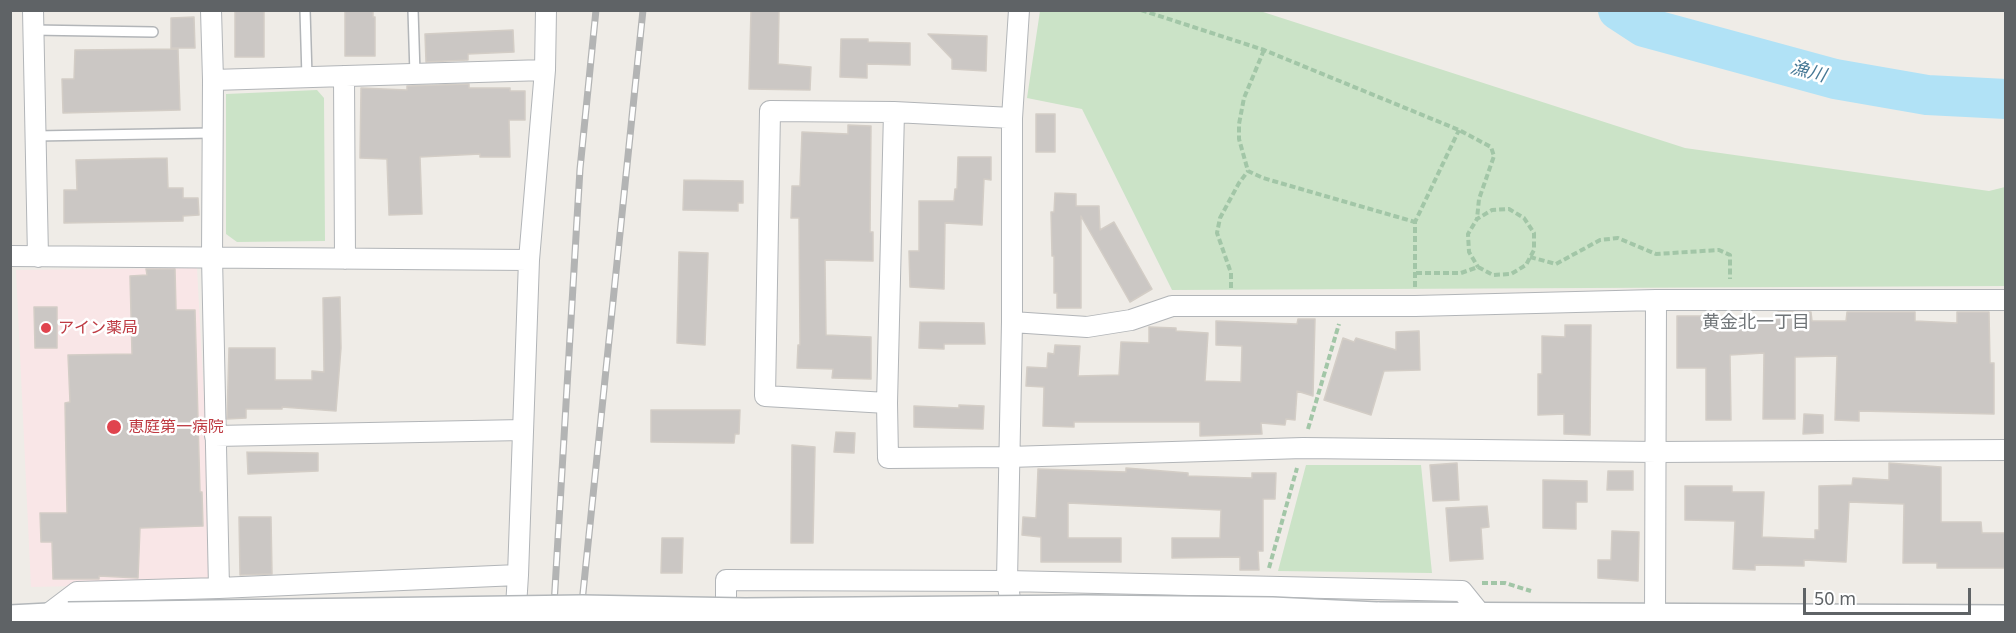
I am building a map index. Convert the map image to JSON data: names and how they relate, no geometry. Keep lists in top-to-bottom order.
{
  "districts": ["黄金北一丁目"],
  "water": ["漁川"],
  "places": ["アイン薬局", "恵庭第一病院"],
  "scale_bar": "50 m"
}
